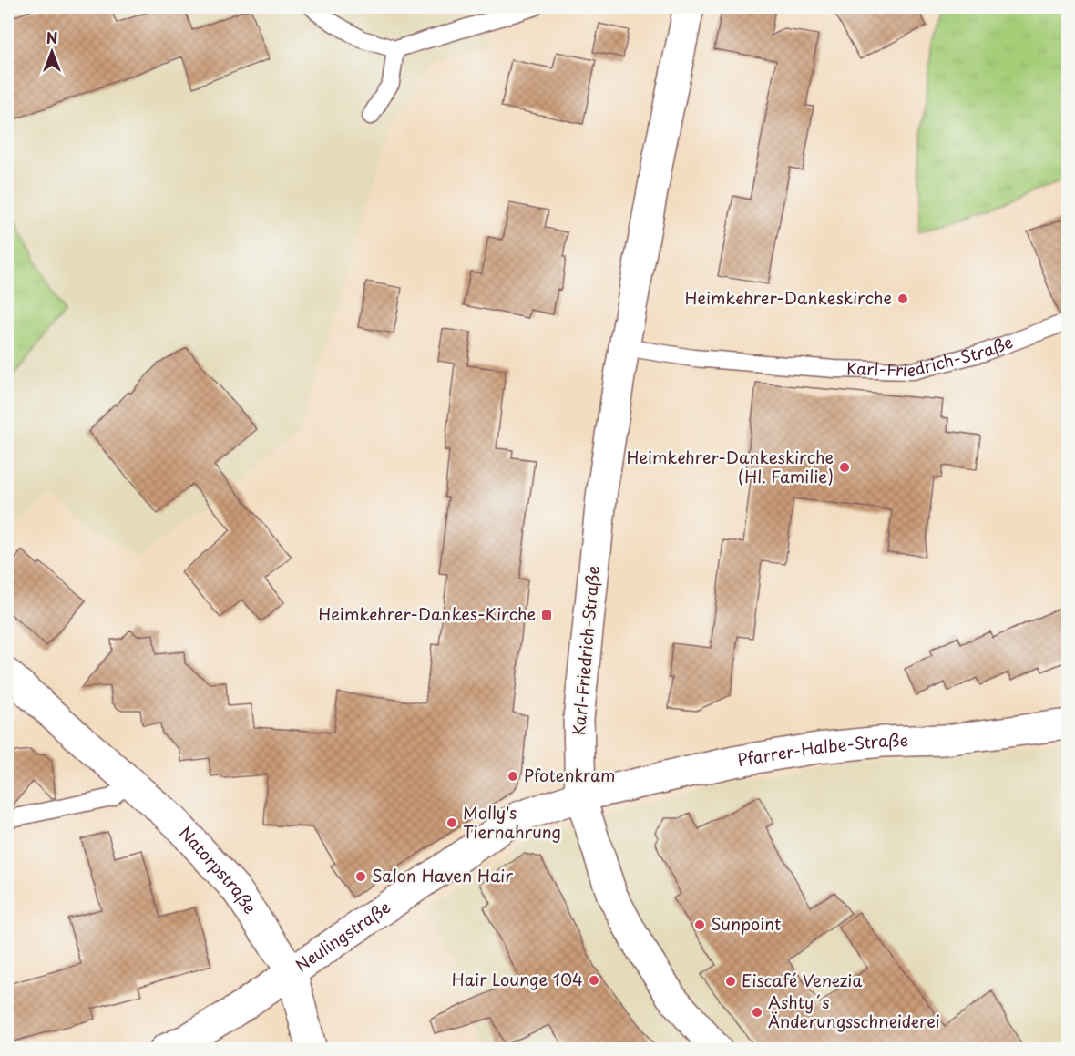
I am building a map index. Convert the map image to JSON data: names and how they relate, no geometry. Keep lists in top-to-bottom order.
{
  "streets": {
    "street": [
      "Karl-Friedrich-Straße",
      "Pfarrer-Halbe-Straße",
      "Natorpstraße",
      "Neulingstraße"
    ]
  },
  "crossings": [
    ["Karl-Friedrich-Straße", "Pfarrer-Halbe-Straße"],
    ["Karl-Friedrich-Straße", "Neulingstraße"],
    ["Pfarrer-Halbe-Straße", "Neulingstraße"],
    ["Natorpstraße", "Neulingstraße"]
  ],
  "places": {
    "other": [
      "Heimkehrer-Dankeskirche",
      "Heimkehrer-Dankeskirche (Hl. Familie)",
      "Pfotenkram",
      "Molly's Tiernahrung",
      "Salon Haven Hair",
      "Sunpoint",
      "Hair Lounge 104",
      "Eiscafé Venezia",
      "Ashty´s Änderungsschneiderei"
    ],
    "transit": ["Heimkehrer-Dankes-Kirche"]
  },
  "north": "top"
}
